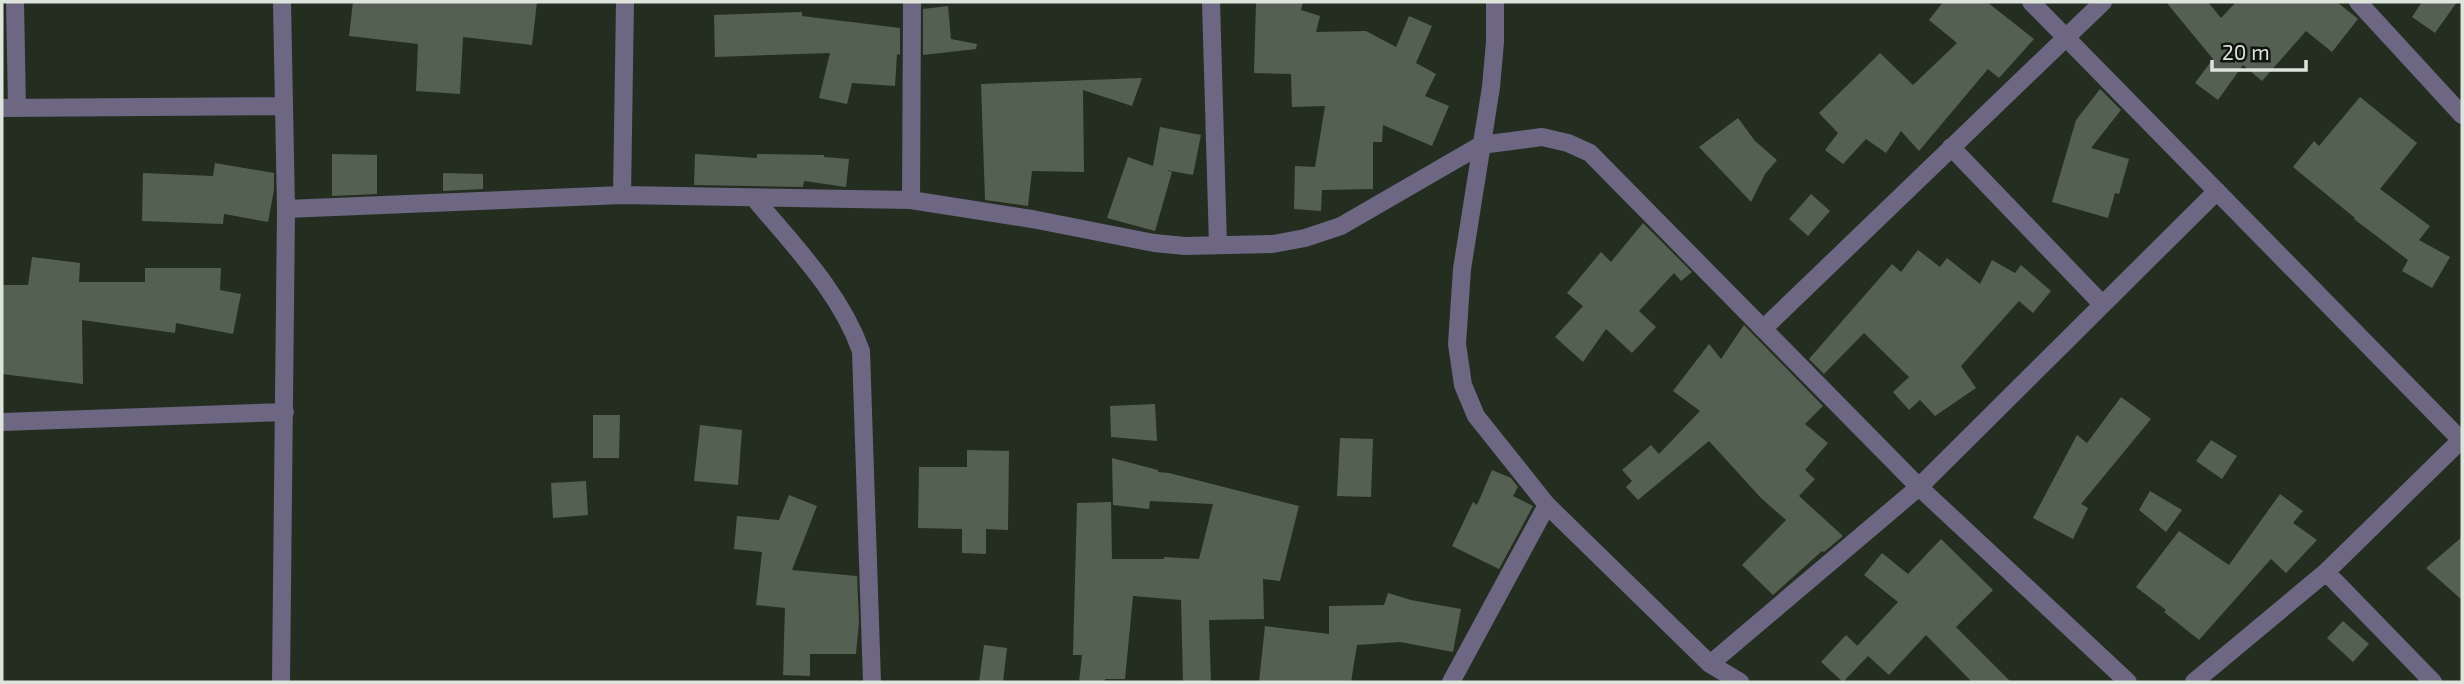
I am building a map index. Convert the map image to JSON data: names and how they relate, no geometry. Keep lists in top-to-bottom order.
{
  "scale_bar": "20 m"
}
